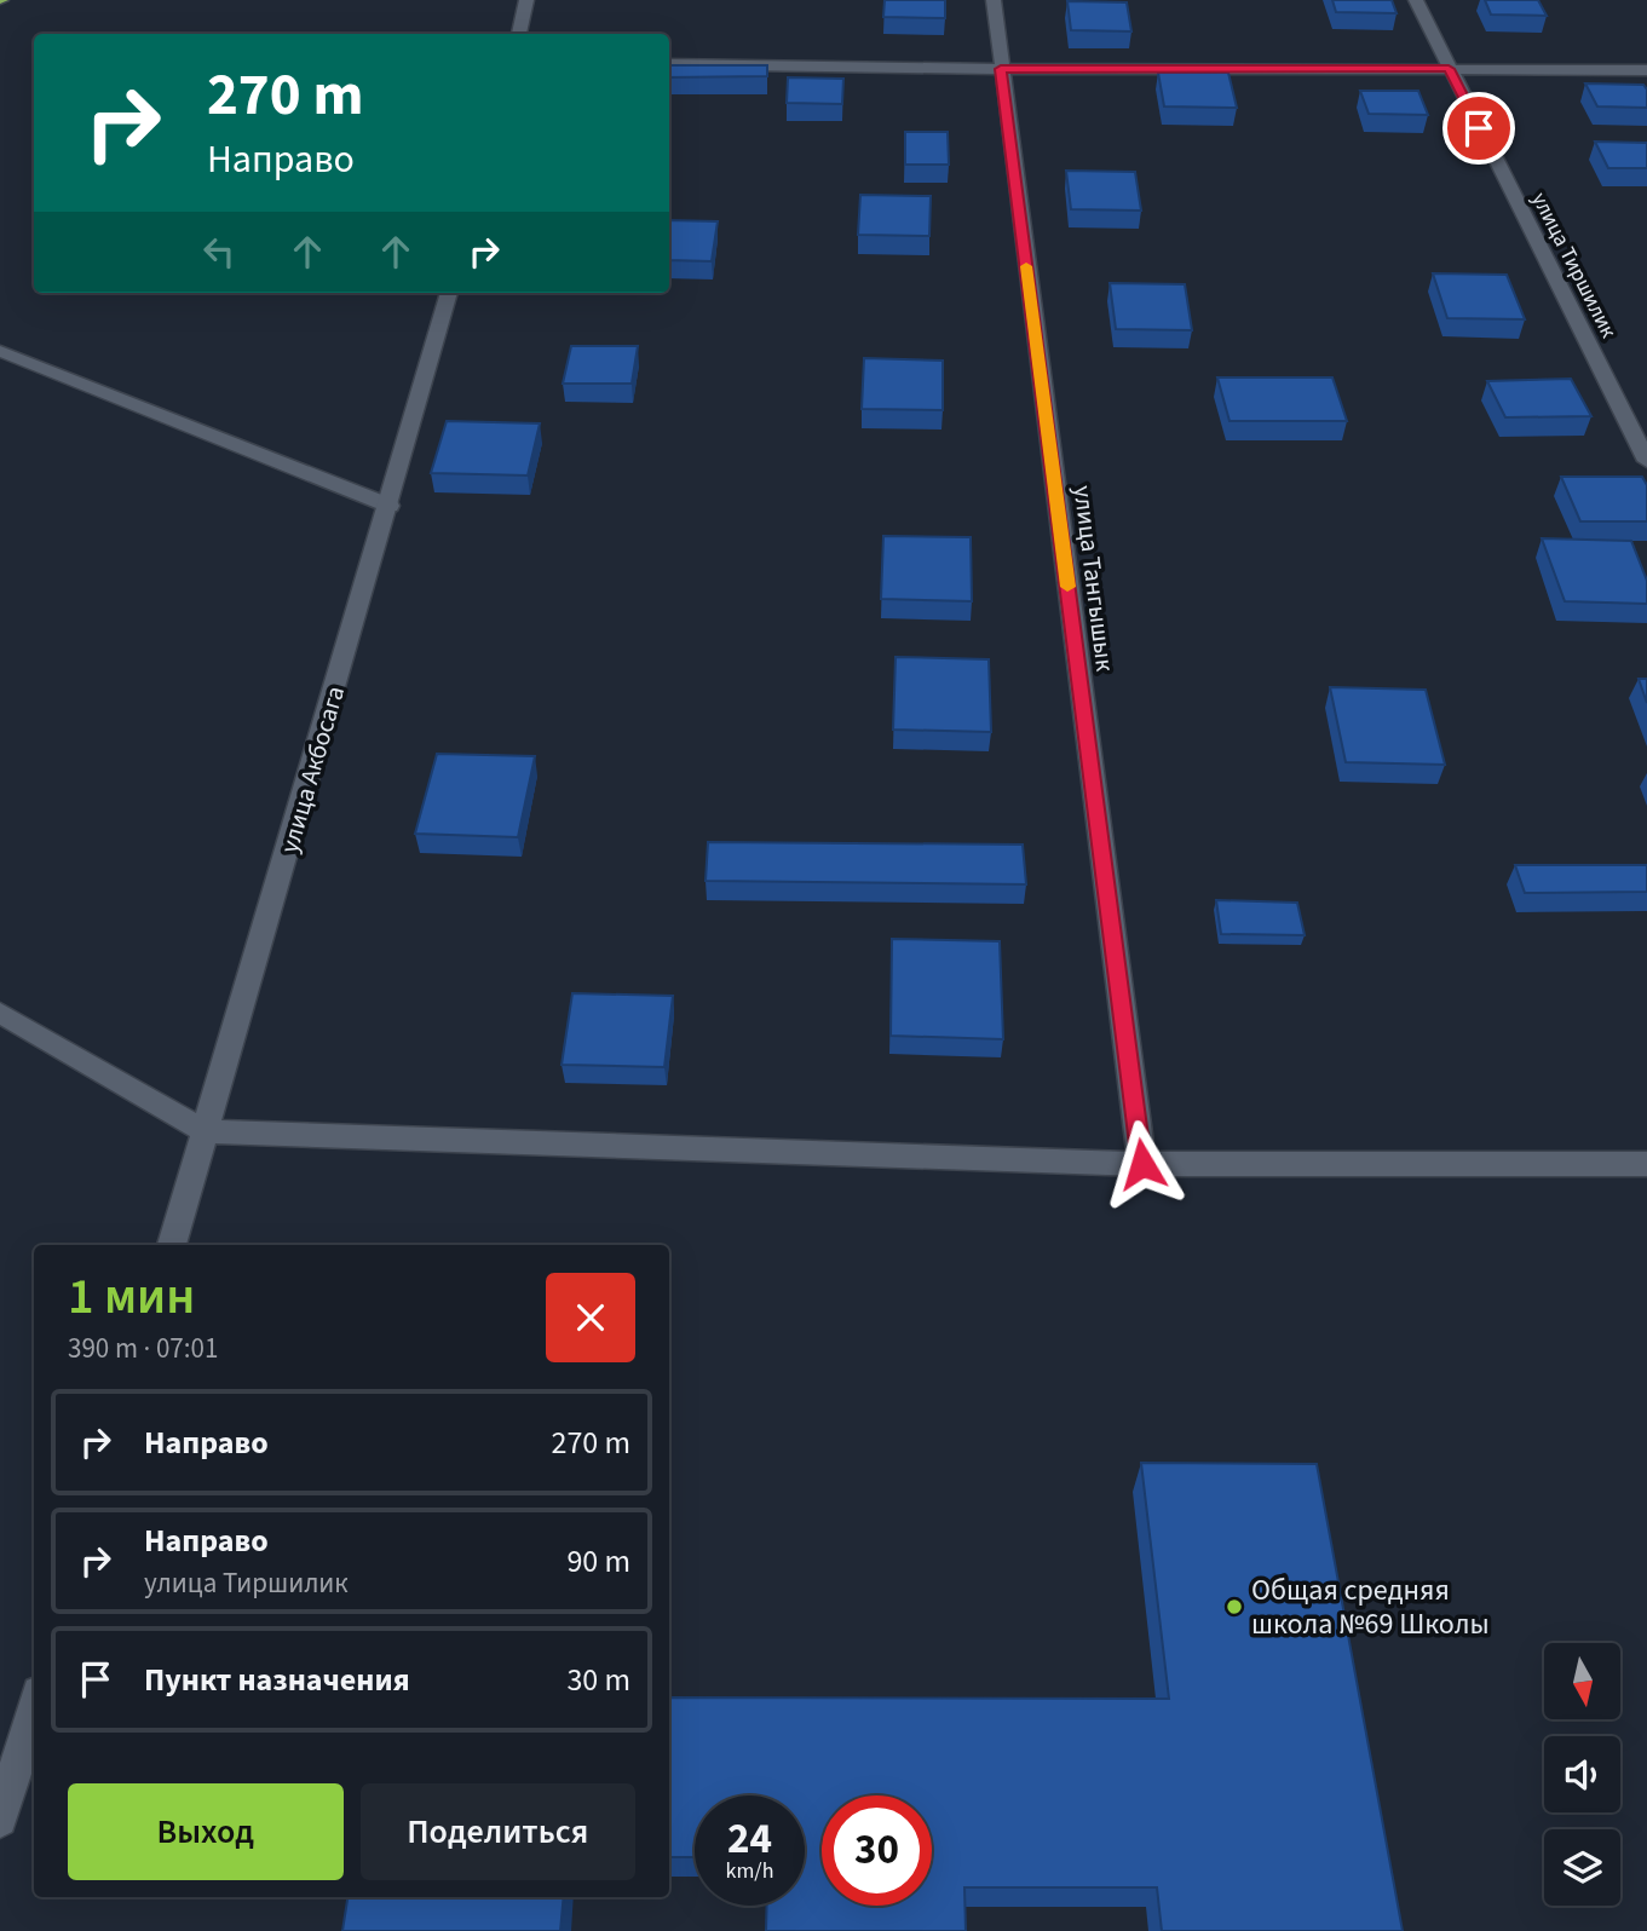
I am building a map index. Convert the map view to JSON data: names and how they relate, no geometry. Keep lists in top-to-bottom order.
{
  "streets": {
    "street": ["улица Тиршилик", "улица Тангышык", "улица Акбосага"]
  },
  "places": ["Общая средняя школа №69 Школы"],
  "north": "bottom",
  "page": {
    "turn": ["270 m", "Направо"],
    "heading": ["1 мин", "390 m · 07:01"],
    "list": [
      {
        "name": "Направо",
        "value": "270 m"
      },
      {
        "name": "Направо",
        "note": "улица Тиршилик",
        "value": "90 m"
      },
      {
        "name": "Пункт назначения",
        "value": "30 m"
      }
    ],
    "buttons": ["Выход", "Поделиться"],
    "speed": "24 km/h",
    "limit": "30"
  }
}
